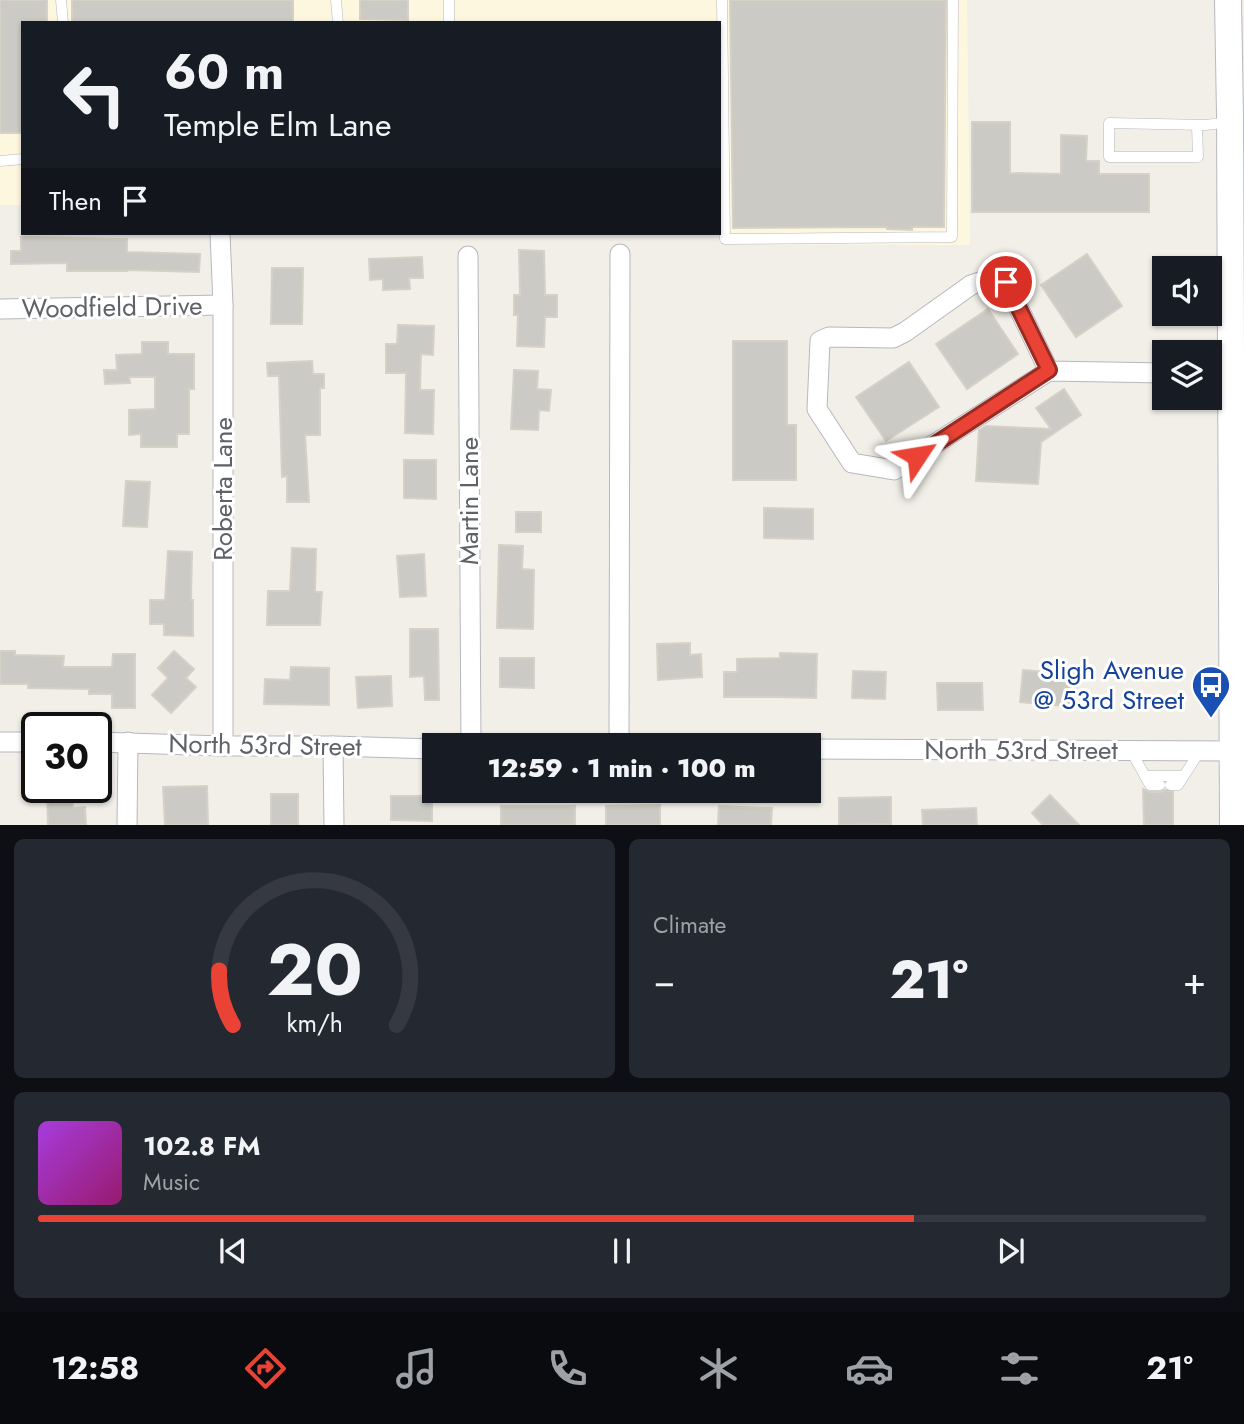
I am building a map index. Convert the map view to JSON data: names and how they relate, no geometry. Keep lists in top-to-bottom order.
{
  "streets": {
    "street": [
      "Woodfield Drive",
      "Roberta Lane",
      "Martin Lane",
      "North 53rd Street"
    ]
  },
  "crossings": [
    ["Woodfield Drive", "Roberta Lane"],
    ["Roberta Lane", "North 53rd Street"]
  ],
  "places": {
    "bus stop": ["Sligh Avenue @ 53rd Street"]
  },
  "page": {
    "turn": ["60 m", "Temple Elm Lane"],
    "then": "Then",
    "limit": "30",
    "trip": "12:59 · 1 min · 100 m",
    "tile": "Climate",
    "heat": ["−", "21°", "+"],
    "song": ["102.8 FM", "Music"],
    "tabs": ["12:58", "21°"],
    "gauge": ["20", "km/h"]
  }
}
